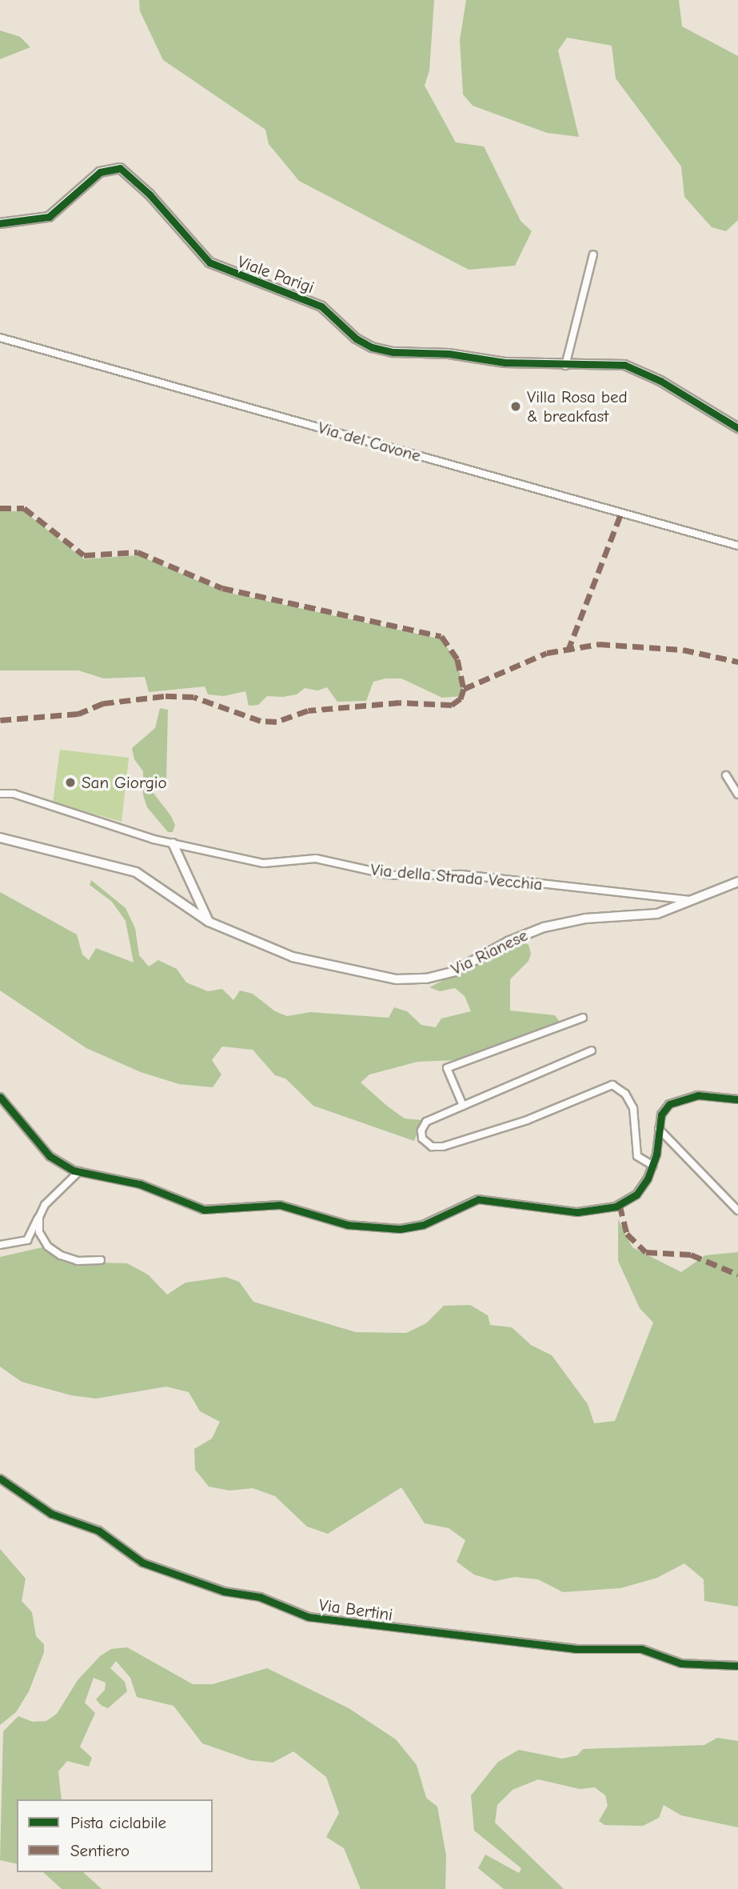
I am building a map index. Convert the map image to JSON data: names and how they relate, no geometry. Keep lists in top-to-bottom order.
{
  "streets": {
    "main road": ["Via Rianese"],
    "street": [
      "Viale Parigi",
      "Via del Cavone",
      "Via della Strada Vecchia",
      "Via Bertini"
    ]
  },
  "crossings": [
    ["Via della Strada Vecchia", "Via Rianese"]
  ],
  "places": ["Villa Rosa bed & breakfast", "San Giorgio"],
  "legend": ["Pista ciclabile", "Sentiero"]
}
